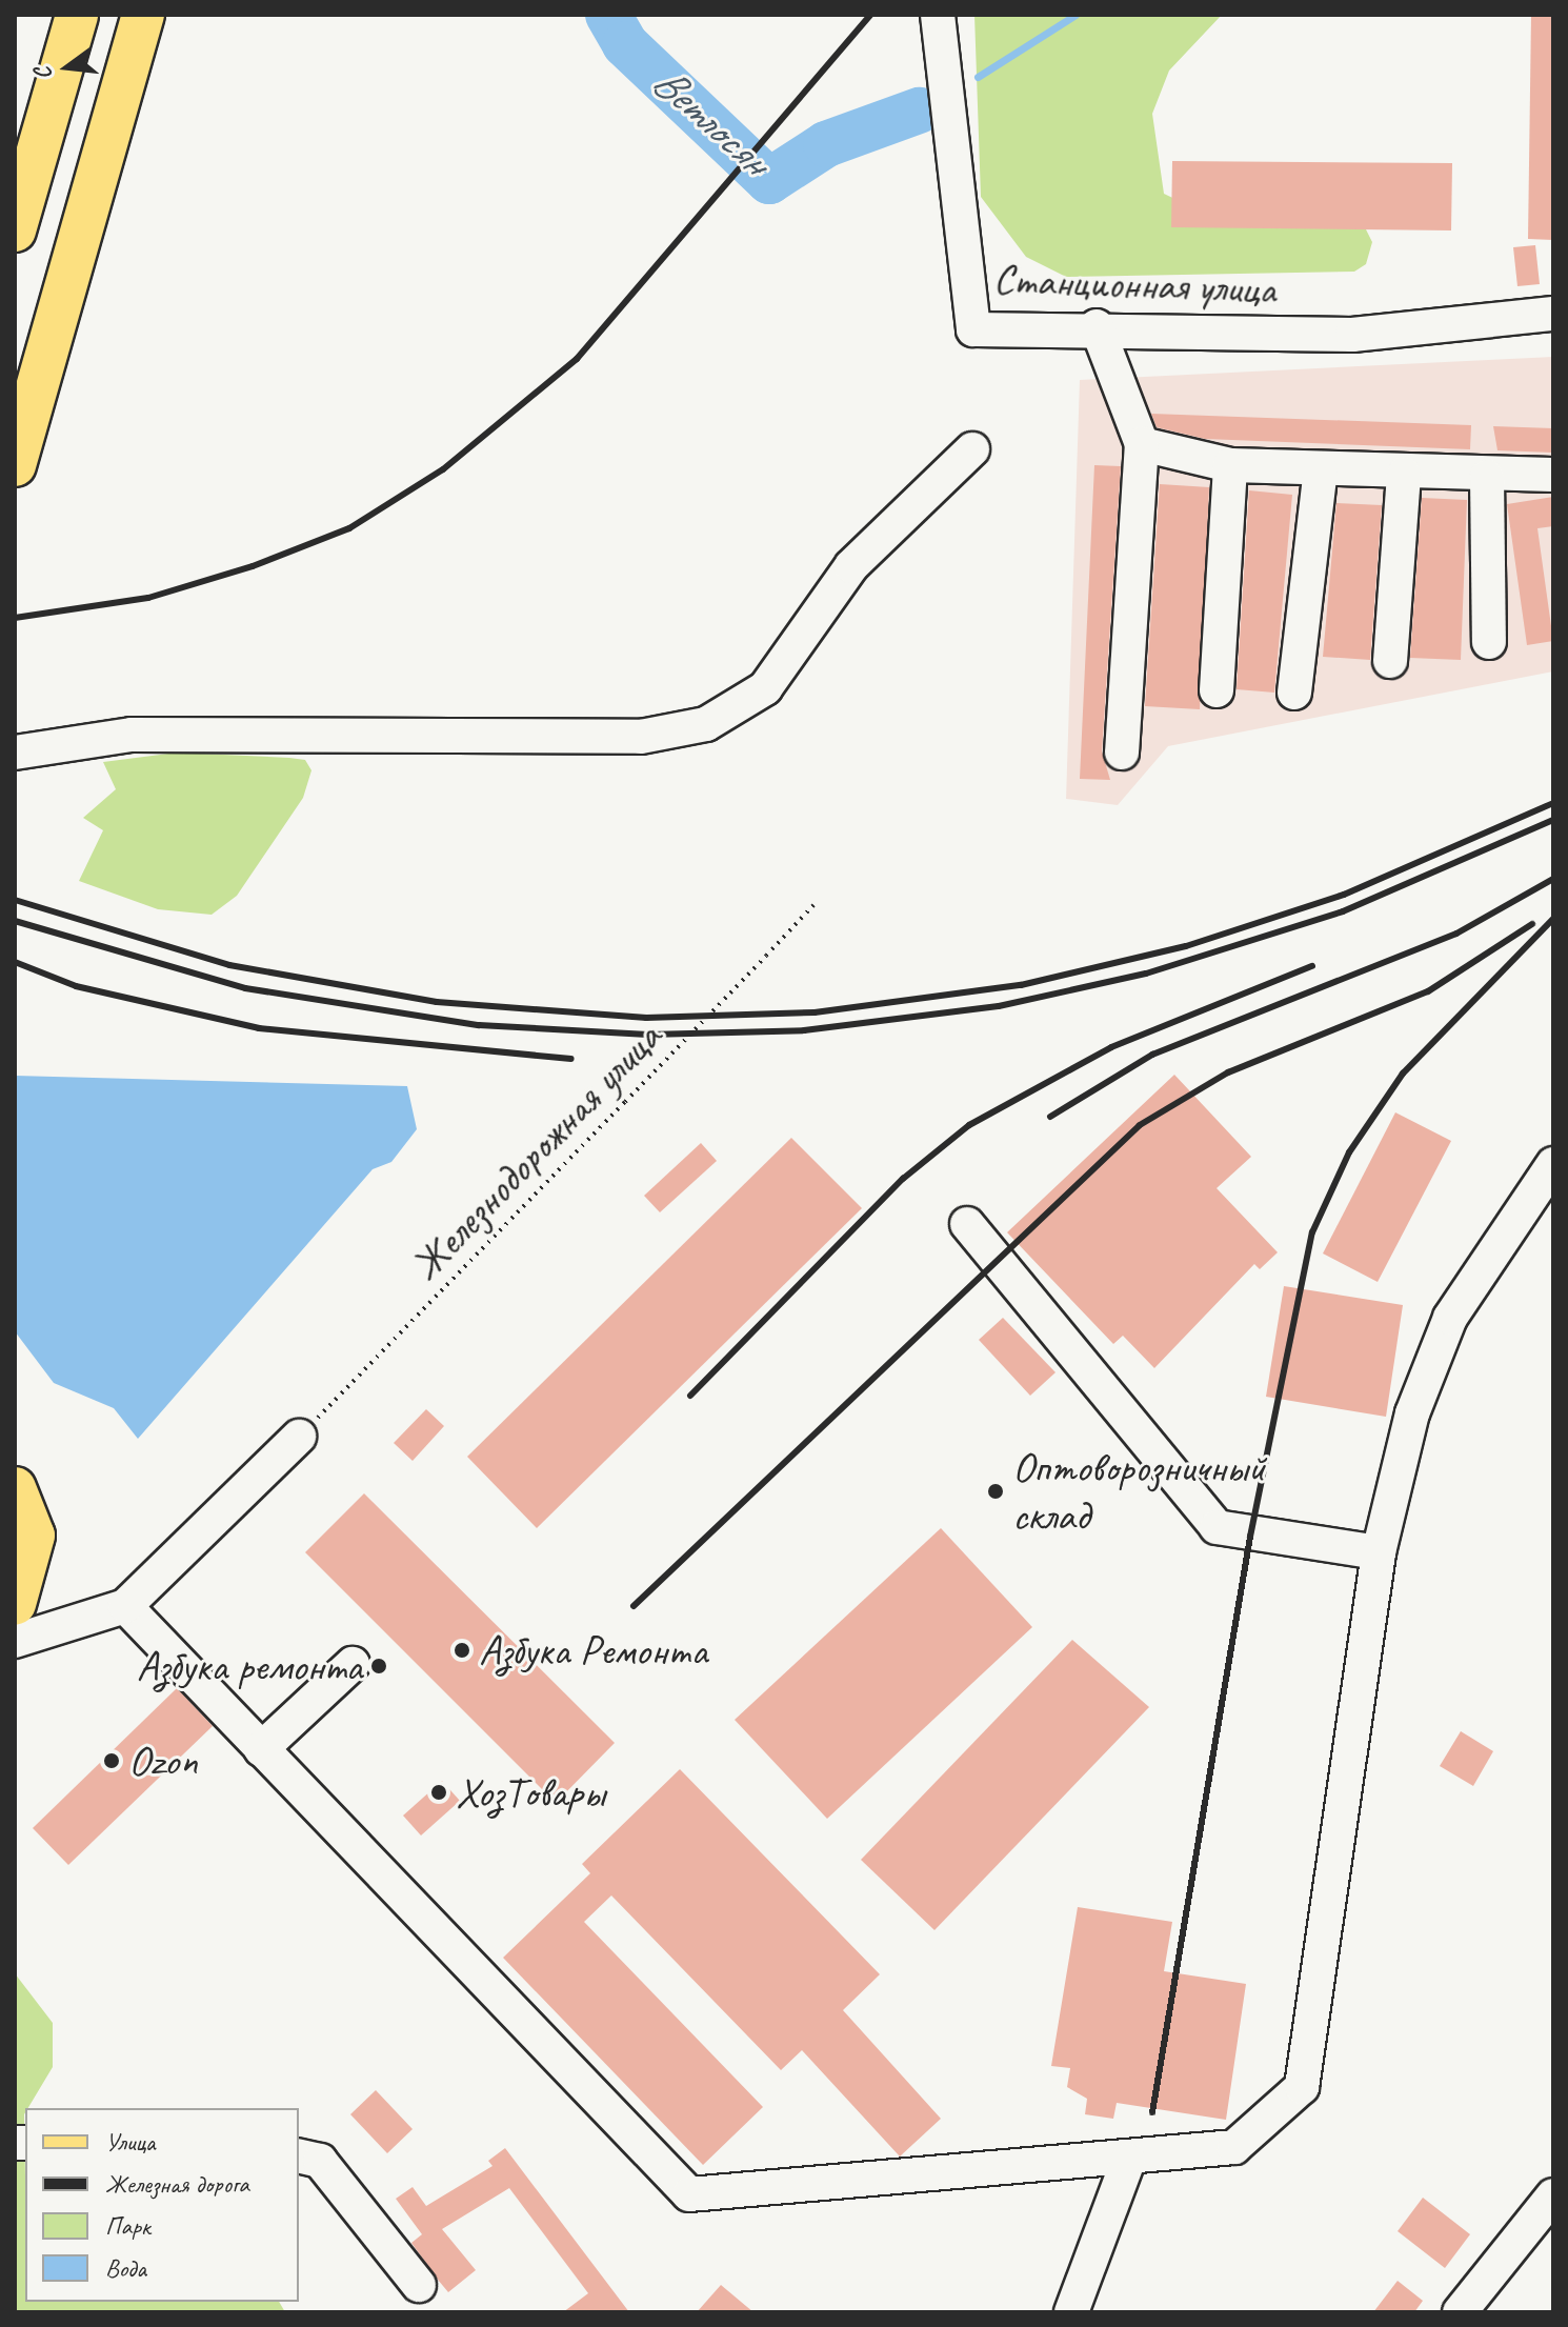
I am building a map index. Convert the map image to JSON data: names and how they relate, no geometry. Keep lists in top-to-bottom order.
{
  "streets": {
    "street": ["Станционная улица"],
    "path": ["Железнодорожная улица"]
  },
  "water": ["Ветлосян"],
  "places": [
    "Оптоворозничный склад",
    "Азбука Ремонта",
    "Азбука ремонта",
    "Ozon",
    "ХозТовары"
  ],
  "legend": [
    "Улица",
    "Железная дорога",
    "Парк",
    "Вода"
  ],
  "north": "left"
}
